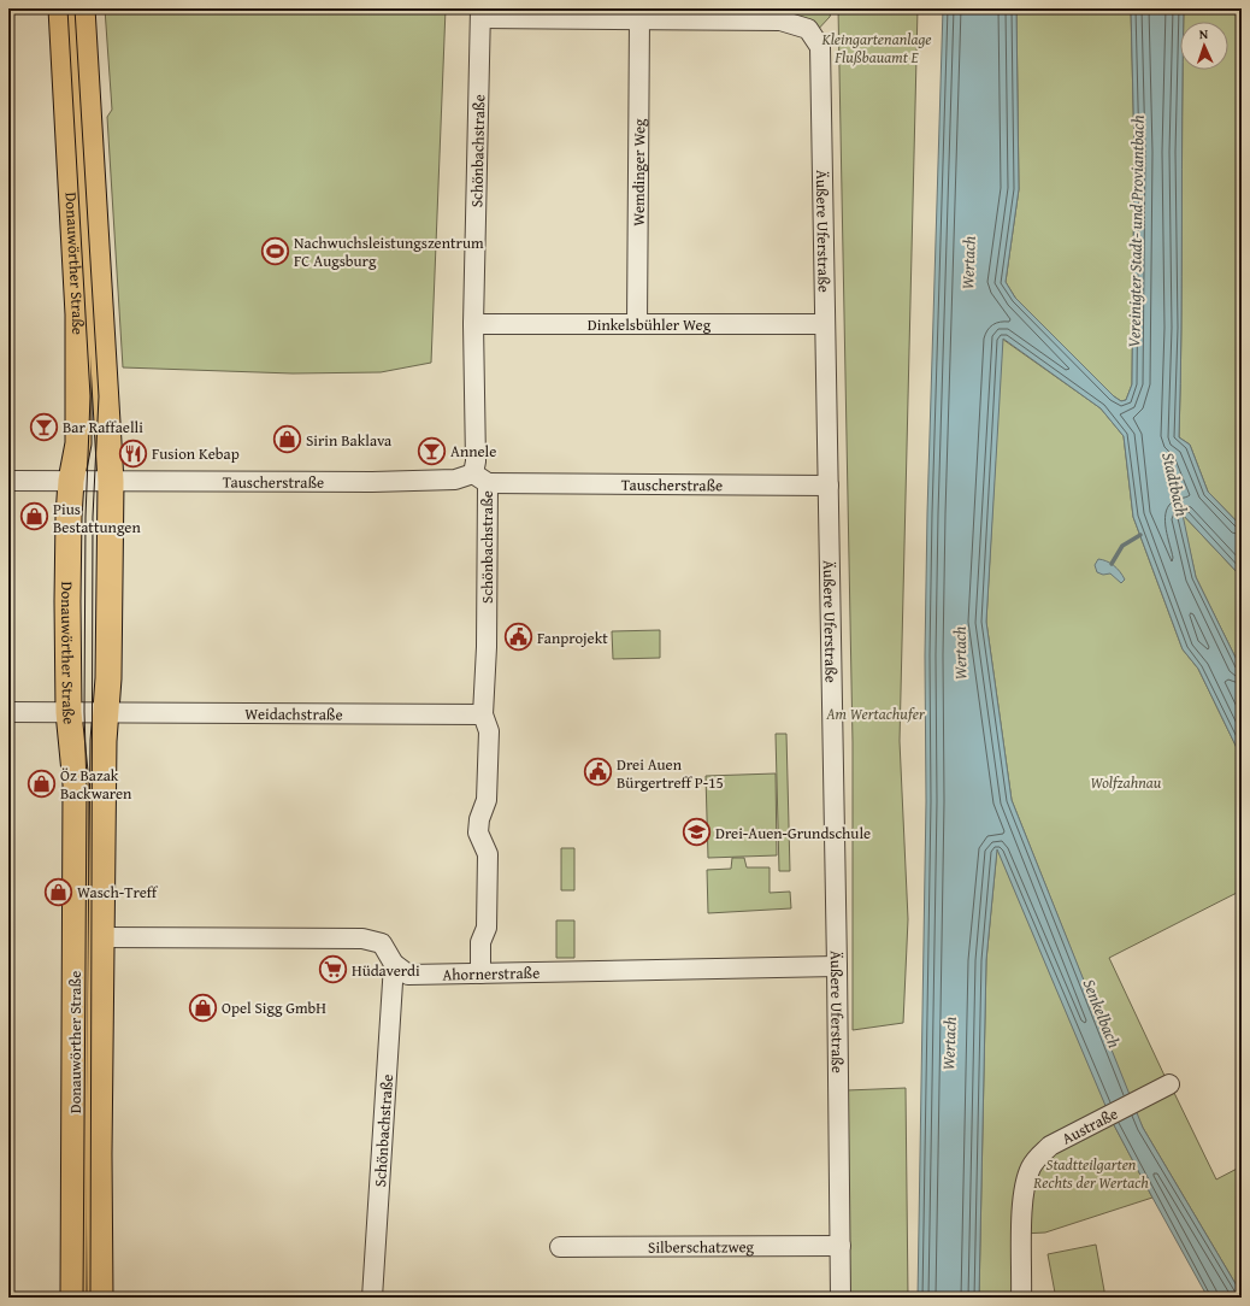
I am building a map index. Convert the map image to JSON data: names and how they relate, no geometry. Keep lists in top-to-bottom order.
{
  "streets": {
    "main road": ["Donauwörther Straße"],
    "street": [
      "Schönbachstraße",
      "Wemdinger Weg",
      "Äußere Uferstraße",
      "Dinkelsbühler Weg",
      "Tauscherstraße",
      "Weidachstraße",
      "Ahornerstraße",
      "Austraße",
      "Silberschatzweg"
    ]
  },
  "crossings": [
    ["Schönbachstraße", "Dinkelsbühler Weg"],
    ["Schönbachstraße", "Tauscherstraße"],
    ["Schönbachstraße", "Weidachstraße"],
    ["Schönbachstraße", "Ahornerstraße"],
    ["Wemdinger Weg", "Äußere Uferstraße"],
    ["Wemdinger Weg", "Dinkelsbühler Weg"],
    ["Äußere Uferstraße", "Dinkelsbühler Weg"],
    ["Äußere Uferstraße", "Tauscherstraße"],
    ["Äußere Uferstraße", "Ahornerstraße"],
    ["Äußere Uferstraße", "Silberschatzweg"],
    ["Donauwörther Straße", "Tauscherstraße"],
    ["Donauwörther Straße", "Weidachstraße"]
  ],
  "water": [
    "Vereinigter Stadt- und Proviantbach",
    "Wertach",
    "Stadtbach",
    "Senkelbach"
  ],
  "parks": [
    "Kleingartenanlage Flußbauamt E",
    "Am Wertachufer",
    "Wolfzahnau",
    "Stadtteilgarten Rechts der Wertach"
  ],
  "places": {
    "sports": ["Nachwuchsleistungszentrum FC Augsburg"],
    "bar": ["Bar Raffaelli", "Annele"],
    "shop": [
      "Sirin Baklava",
      "Pius Bestattungen",
      "Öz Bazak Backwaren",
      "Wasch-Treff",
      "Opel Sigg GmbH"
    ],
    "restaurant": ["Fusion Kebap"],
    "public building": ["Fanprojekt", "Drei Auen Bürgertreff P-15"],
    "school or university": ["Drei-Auen-Grundschule"],
    "supermarket": ["Hüdaverdi"]
  },
  "north": "top"
}
